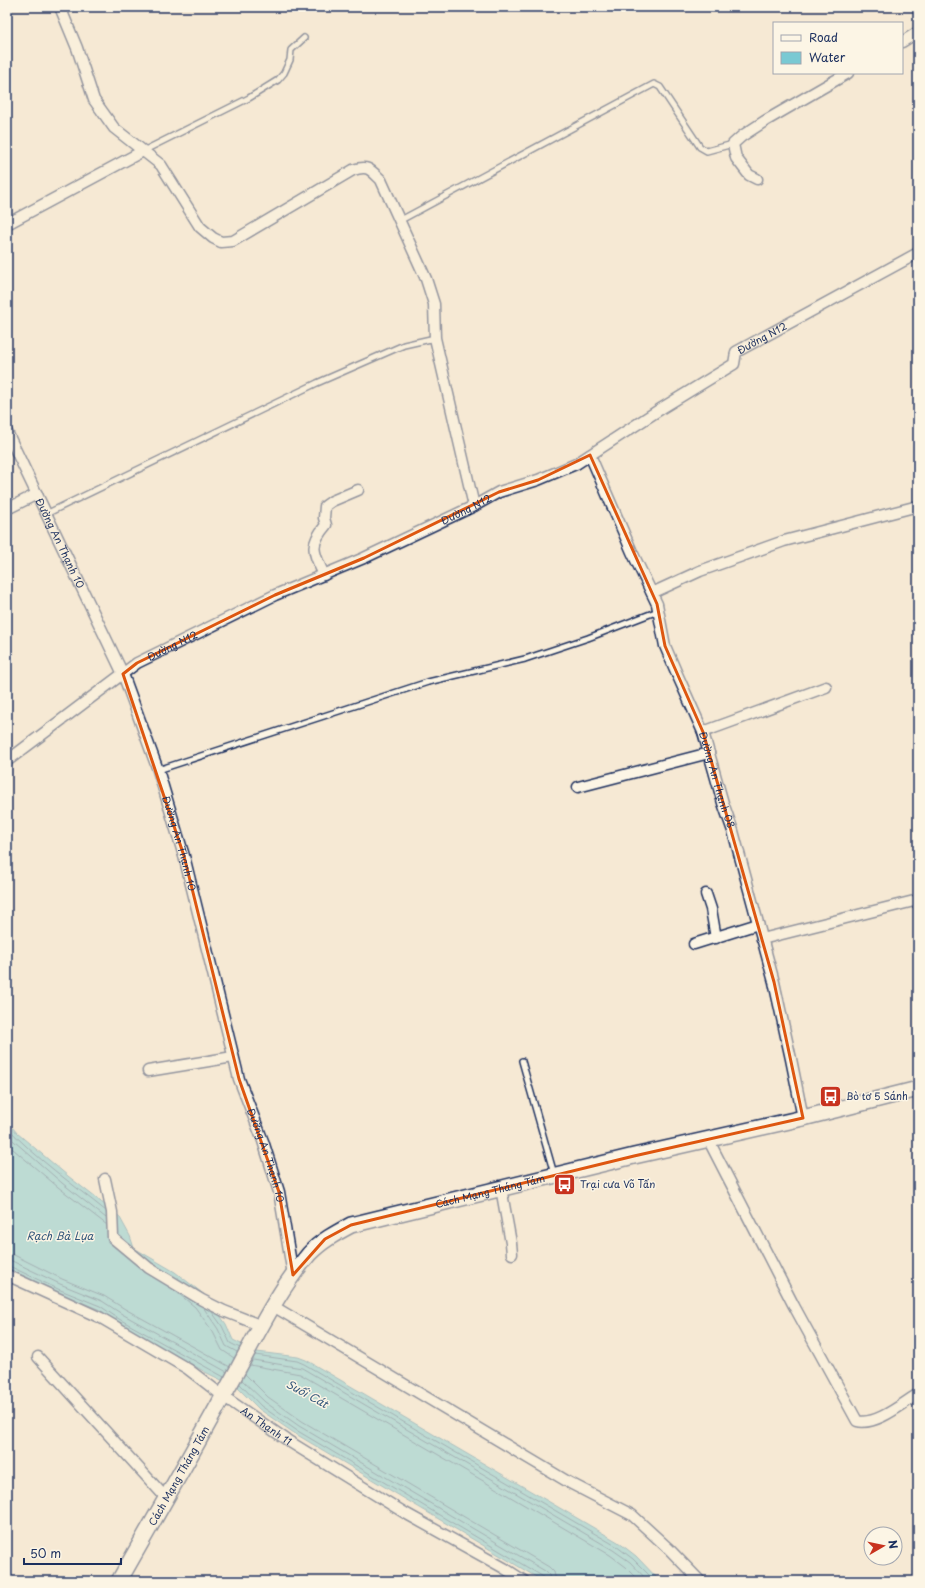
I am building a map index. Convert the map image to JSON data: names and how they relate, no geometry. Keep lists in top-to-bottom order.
{
  "streets": {
    "main road": ["Cách Mạng Tháng Tám"],
    "street": [
      "Đường N12",
      "Đường An Thạnh 10",
      "Đường An Thạnh 08",
      "An Thạnh 11"
    ]
  },
  "crossings": [
    ["Đường N12", "Đường An Thạnh 10"],
    ["Đường N12", "Đường An Thạnh 08"],
    ["Đường An Thạnh 10", "Cách Mạng Tháng Tám"],
    ["Đường An Thạnh 08", "Cách Mạng Tháng Tám"],
    ["Cách Mạng Tháng Tám", "An Thạnh 11"]
  ],
  "water": ["Rạch Bà Lụa", "Suối Cát"],
  "places": {
    "bus stop": ["Bò tơ 5 Sánh", "Trại cưa Võ Tấn"]
  },
  "legend": ["Road", "Water"],
  "scale_bar": "50 m",
  "north": "right"
}
